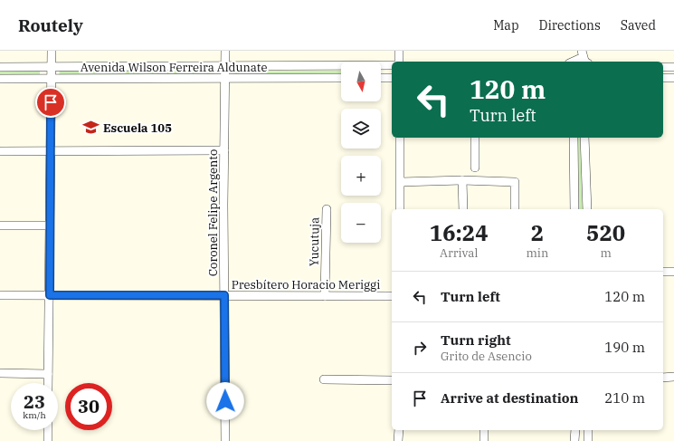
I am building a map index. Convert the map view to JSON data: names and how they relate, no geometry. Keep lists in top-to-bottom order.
{
  "streets": {
    "street": [
      "Avenida Wilson Ferreira Aldunate",
      "Coronel Felipe Argento",
      "Yucutuja",
      "Presbítero Horacio Meriggi"
    ]
  },
  "crossings": [
    ["Avenida Wilson Ferreira Aldunate", "Coronel Felipe Argento"],
    ["Coronel Felipe Argento", "Presbítero Horacio Meriggi"],
    ["Yucutuja", "Presbítero Horacio Meriggi"]
  ],
  "places": {
    "school or university": ["Escuela 105"]
  },
  "north": "bottom",
  "page": {
    "header": "Routely",
    "nav": ["Map", "Directions", "Saved"],
    "map_buttons": ["+", "−"],
    "turn": ["120 m", "Turn left"],
    "eta": [
      "16:24",
      "Arrival",
      "2",
      "min",
      "520",
      "m"
    ],
    "list": [
      {
        "name": "Turn left",
        "value": "120 m"
      },
      {
        "name": "Turn right",
        "note": "Grito de Asencio",
        "value": "190 m"
      },
      {
        "name": "Arrive at destination",
        "value": "210 m"
      }
    ],
    "speed": "23 km/h",
    "limit": "30"
  }
}
